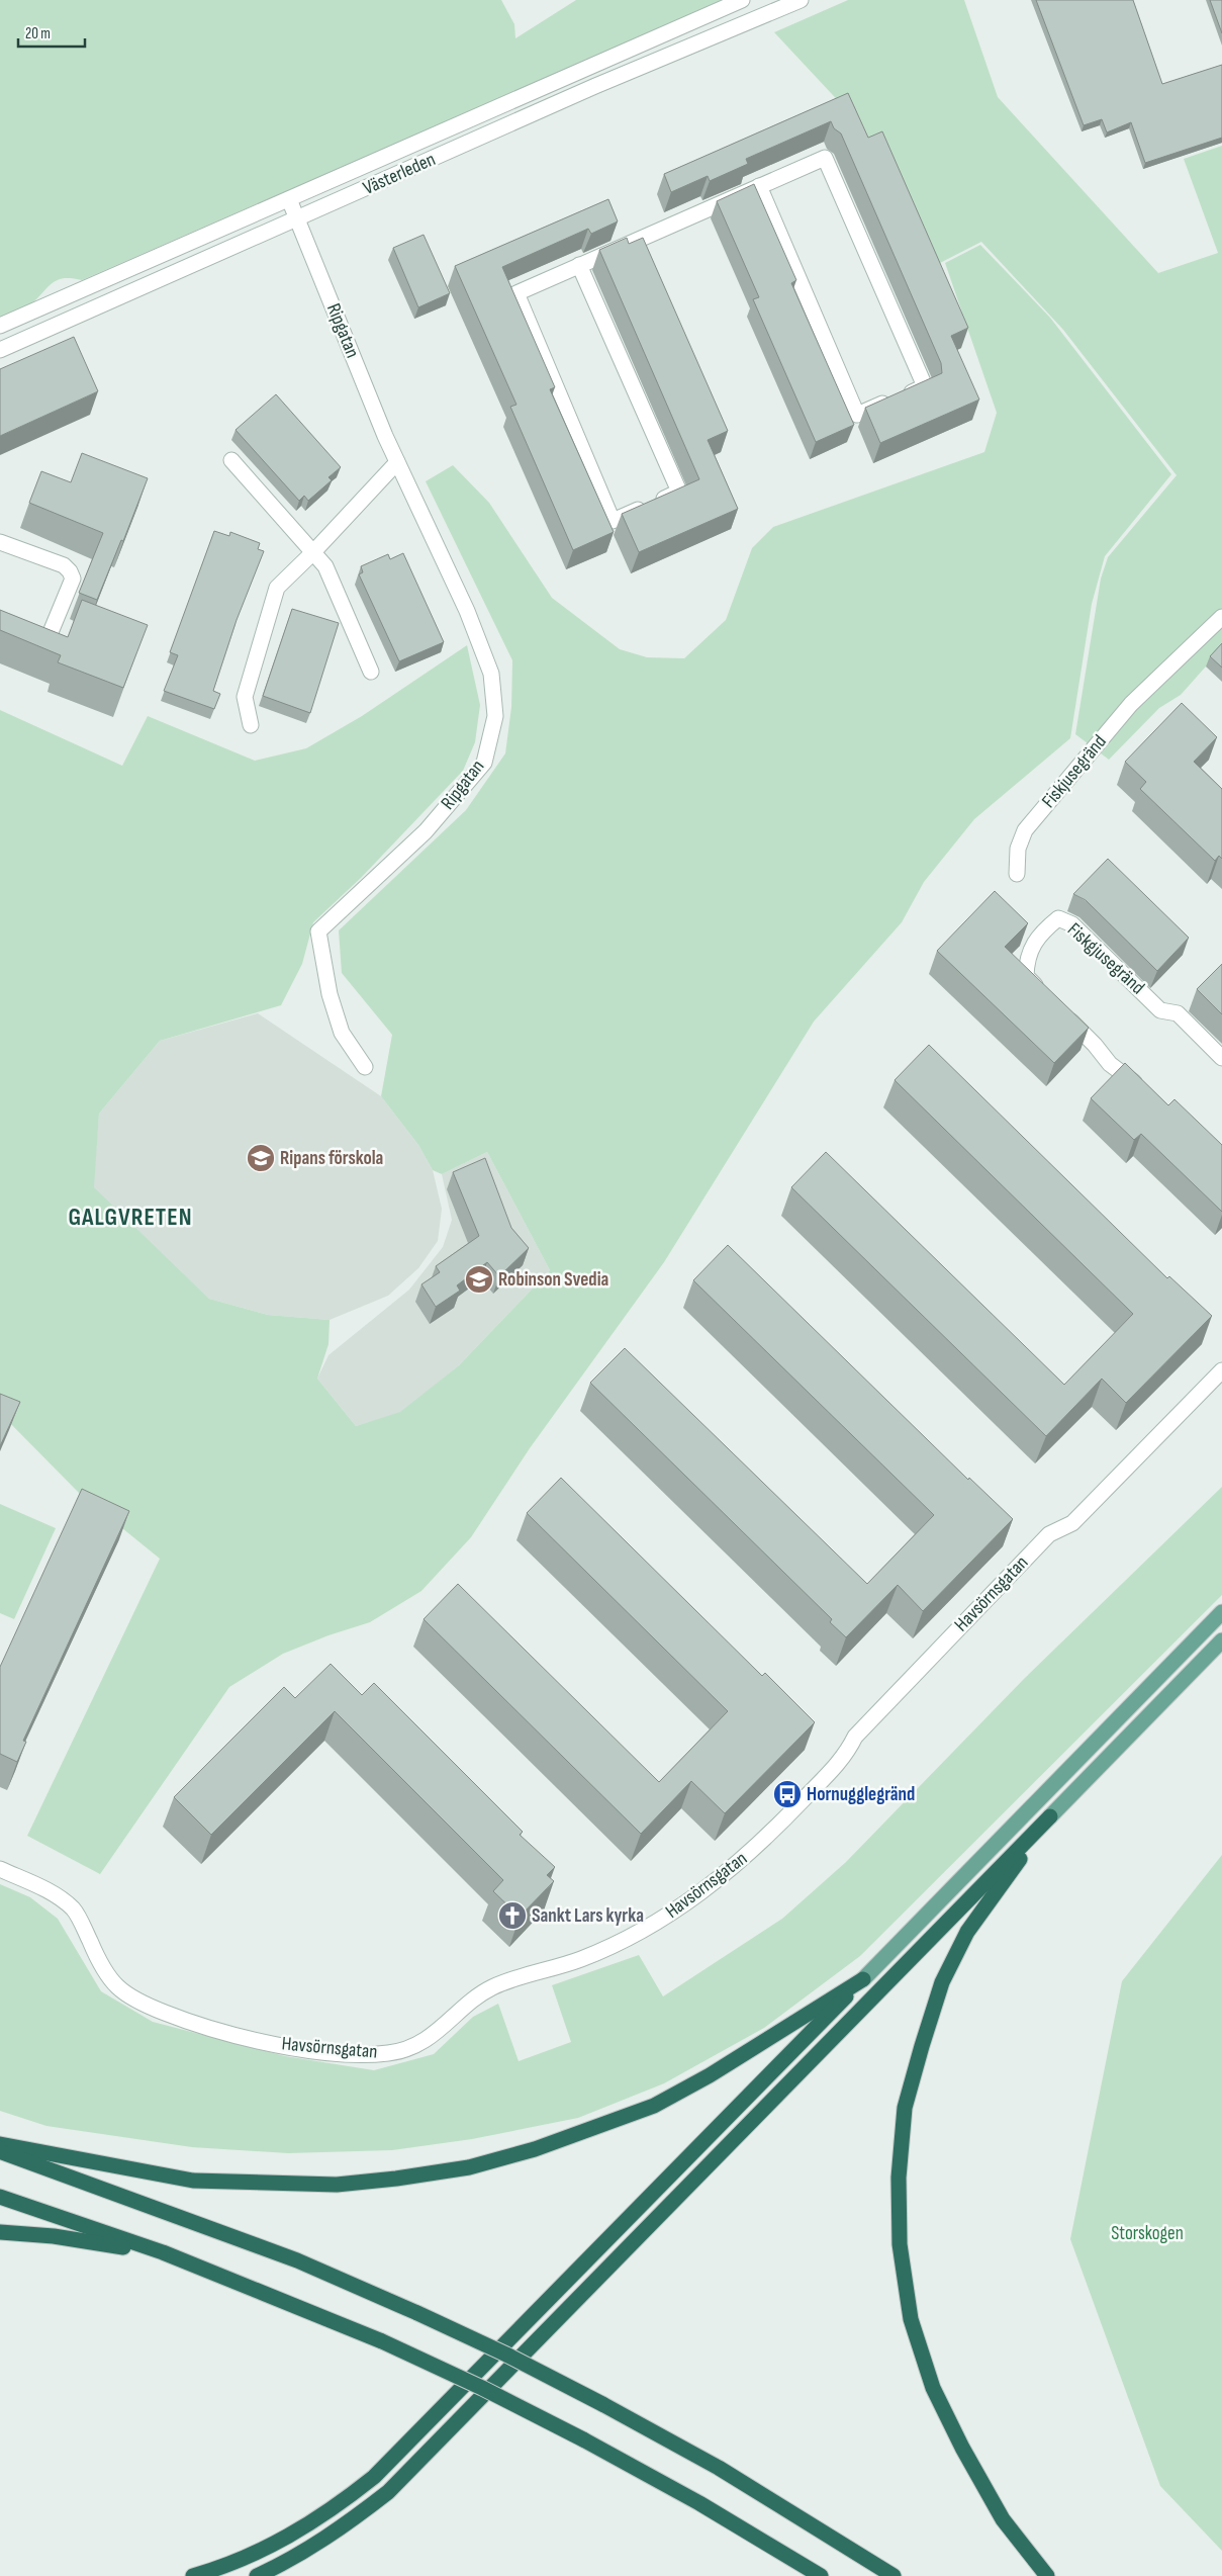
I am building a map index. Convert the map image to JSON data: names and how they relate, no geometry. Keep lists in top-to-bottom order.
{
  "streets": {
    "street": [
      "Västerleden",
      "Ripgatan",
      "Fiskjusegränd",
      "Fiskgjusegränd",
      "Havsörnsgatan"
    ]
  },
  "crossings": [
    ["Västerleden", "Ripgatan"]
  ],
  "districts": ["GALGVRETEN"],
  "parks": ["Storskogen"],
  "places": {
    "school or university": ["Ripans förskola", "Robinson Svedia"],
    "bus stop": ["Hornugglegränd"],
    "church": ["Sankt Lars kyrka"]
  },
  "scale_bar": "20 m"
}
